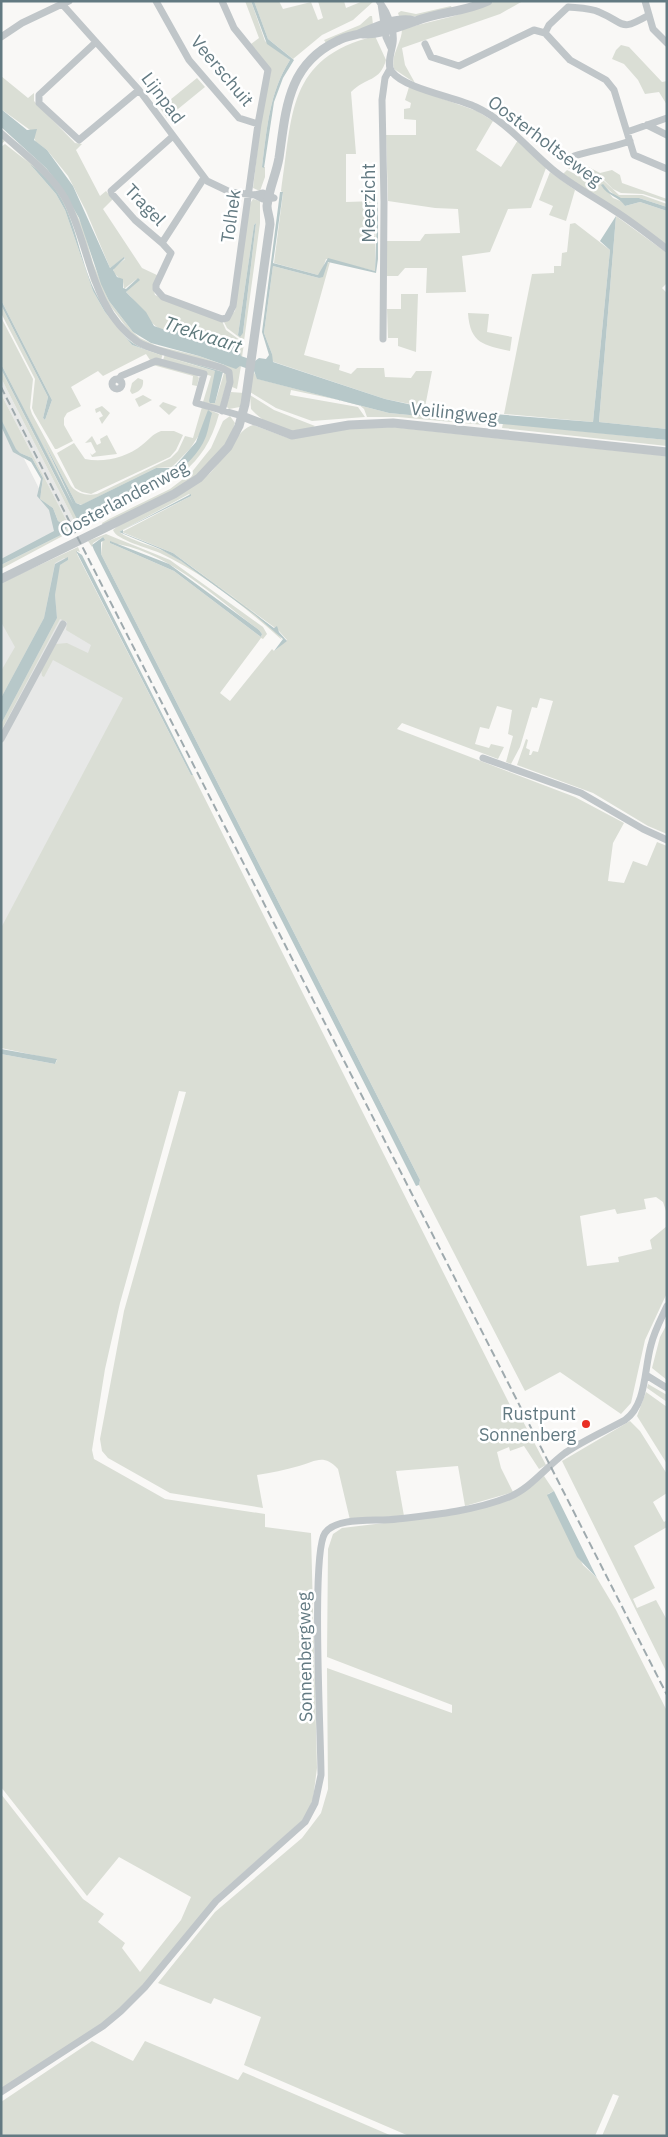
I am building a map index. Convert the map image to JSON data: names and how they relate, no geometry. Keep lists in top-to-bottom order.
{
  "streets": {
    "street": [
      "Veerschuit",
      "Lijnpad",
      "Oosterholtseweg",
      "Meerzicht",
      "Tragel",
      "Tolhek",
      "Veilingweg",
      "Oosterlandenweg",
      "Sonnenbergweg"
    ]
  },
  "crossings": [
    ["Veerschuit", "Tolhek"],
    ["Lijnpad", "Tragel"],
    ["Lijnpad", "Tolhek"],
    ["Lijnpad", "Oosterlandenweg"],
    ["Oosterholtseweg", "Meerzicht"],
    ["Tragel", "Tolhek"],
    ["Veilingweg", "Oosterlandenweg"]
  ],
  "water": ["Trekvaart"],
  "places": ["Rustpunt Sonnenberg"]
}
